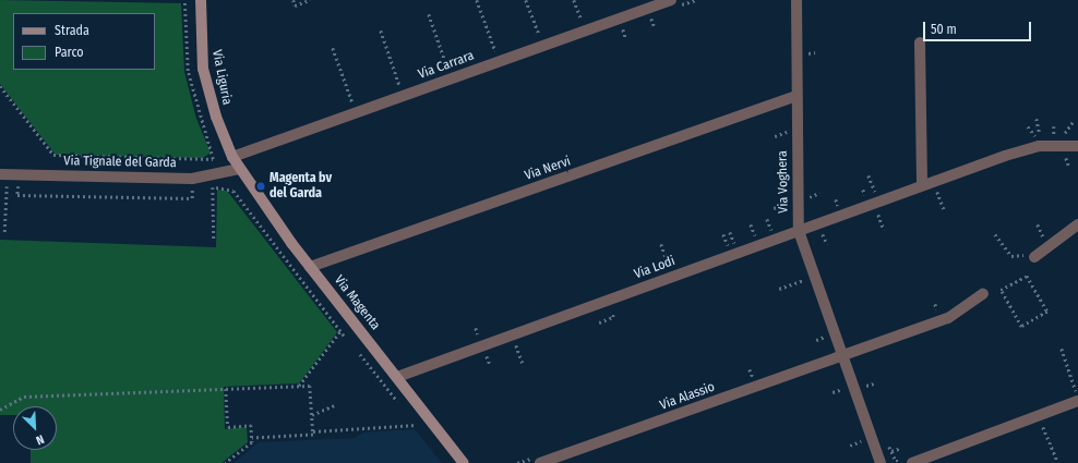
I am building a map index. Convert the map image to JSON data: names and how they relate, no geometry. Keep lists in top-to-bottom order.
{
  "streets": {
    "street": [
      "Via Carrara",
      "Via Liguria",
      "Via Tignale del Garda",
      "Via Nervi",
      "Via Voghera",
      "Via Lodi",
      "Via Magenta",
      "Via Alassio"
    ]
  },
  "crossings": [
    ["Via Carrara", "Via Liguria"],
    ["Via Carrara", "Via Magenta"],
    ["Via Liguria", "Via Magenta"],
    ["Via Tignale del Garda", "Via Magenta"],
    ["Via Nervi", "Via Voghera"],
    ["Via Nervi", "Via Magenta"],
    ["Via Voghera", "Via Lodi"],
    ["Via Voghera", "Via Alassio"],
    ["Via Lodi", "Via Magenta"]
  ],
  "places": ["Magenta bv del Garda"],
  "legend": ["Strada", "Parco"],
  "scale_bar": "50 m",
  "north": "bottom right"
}
